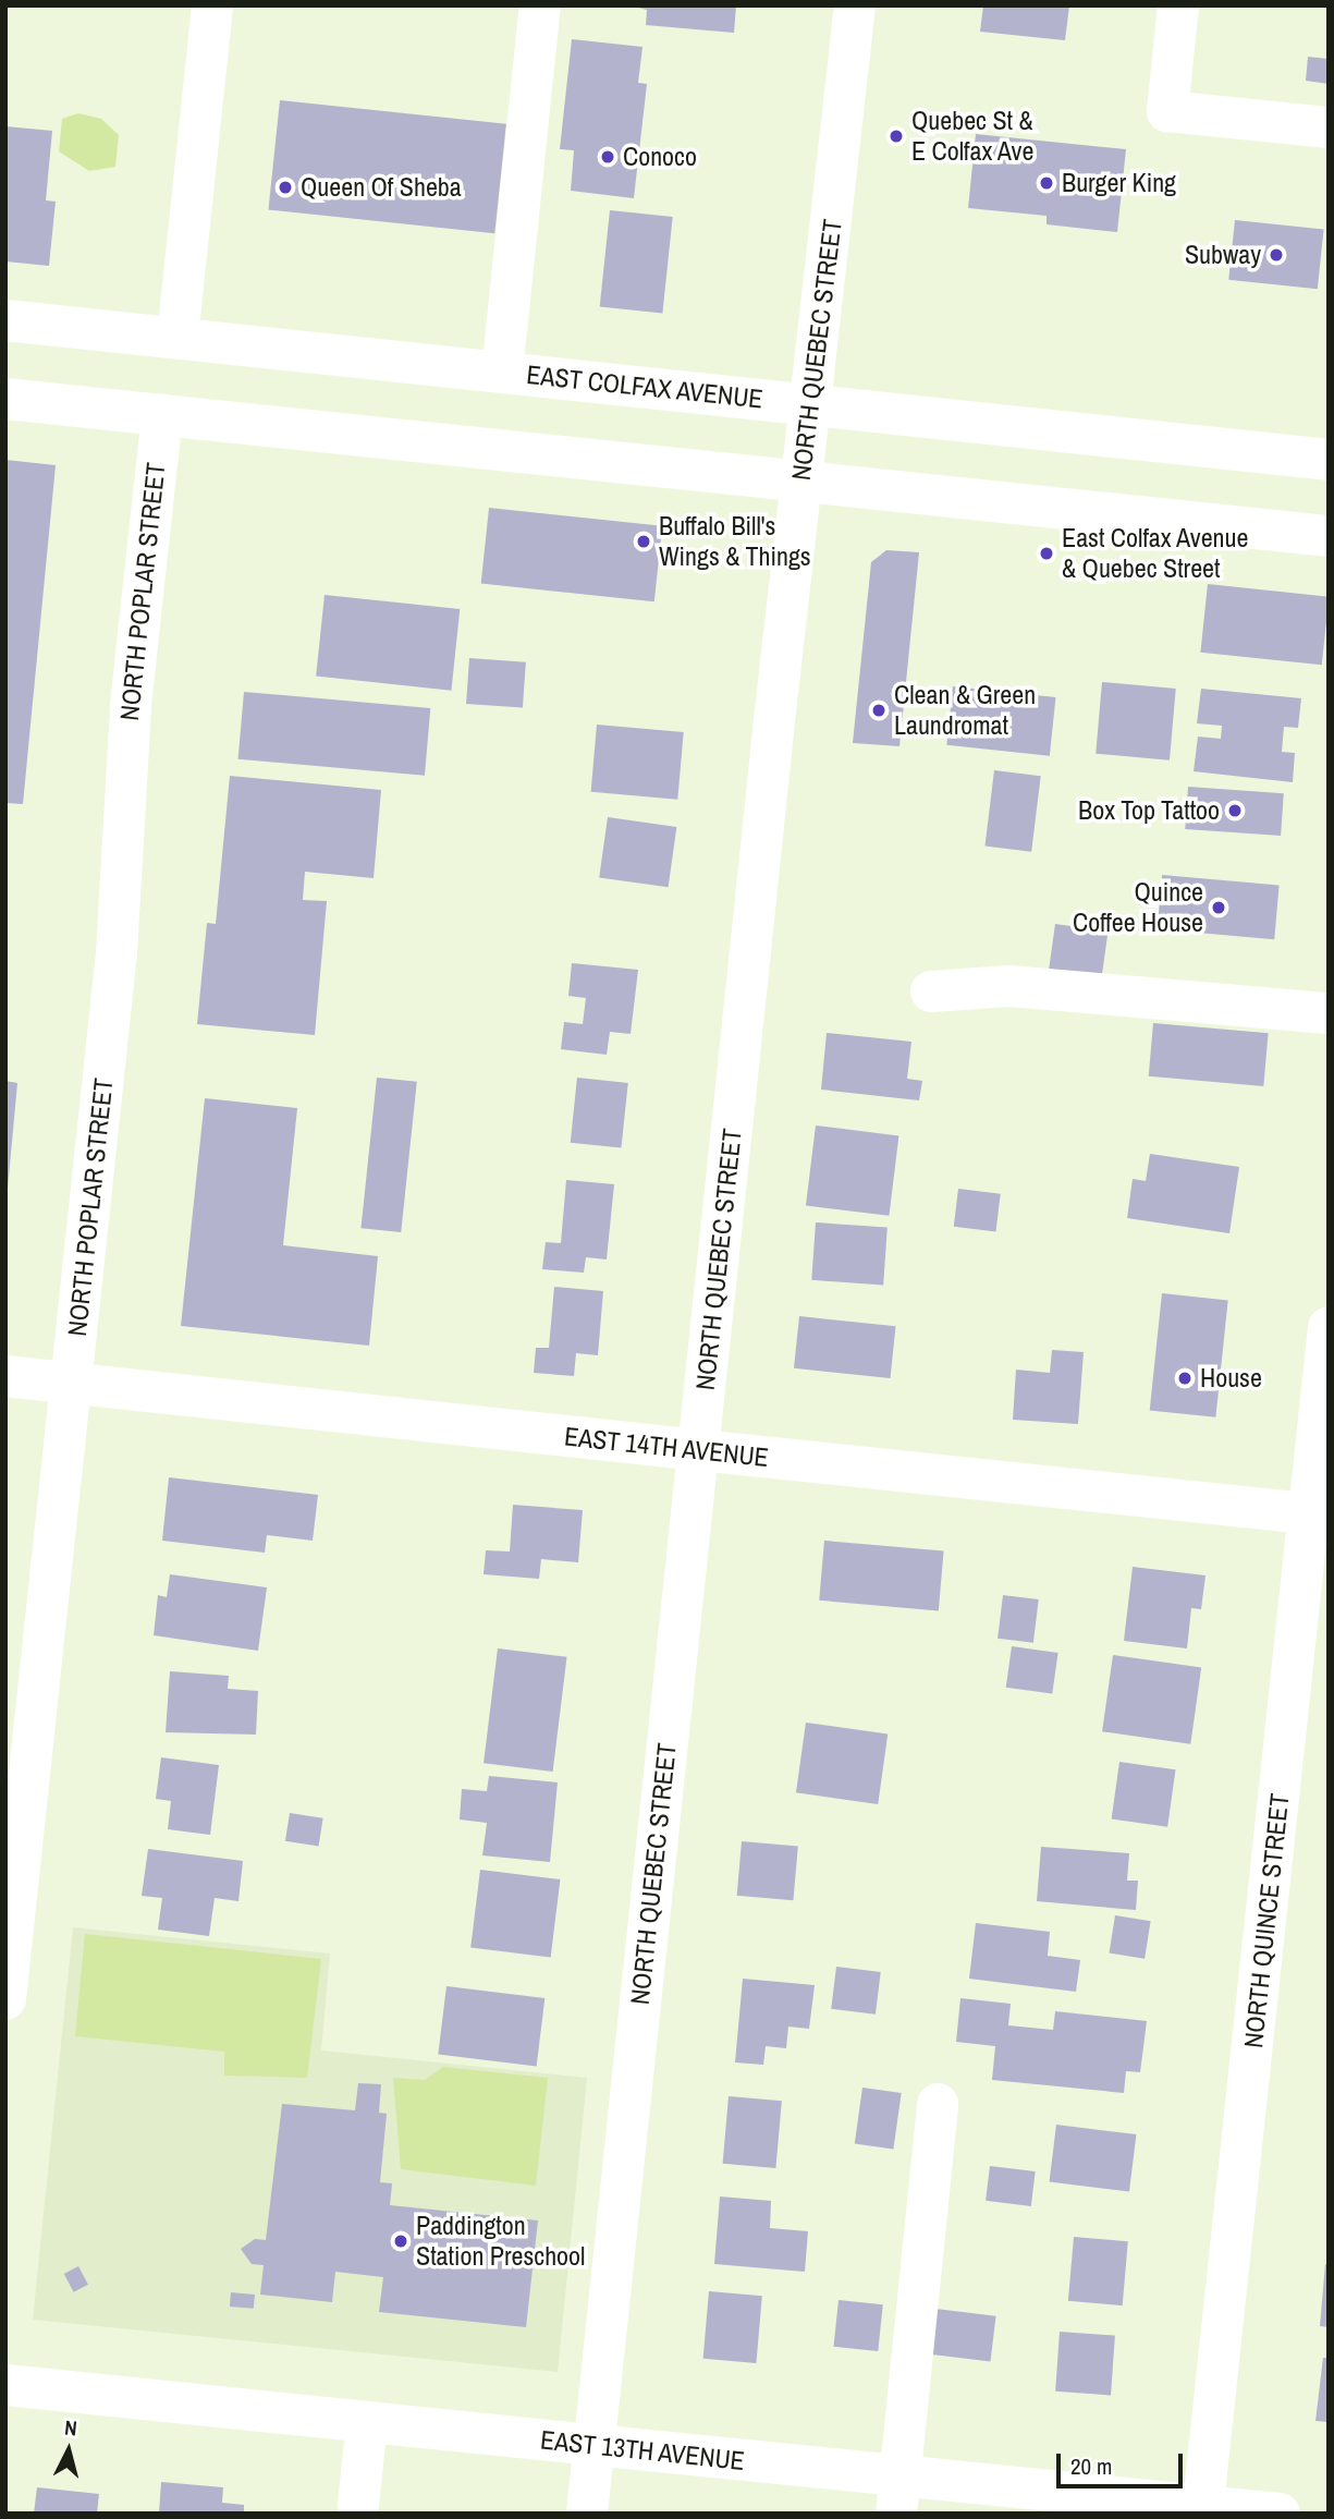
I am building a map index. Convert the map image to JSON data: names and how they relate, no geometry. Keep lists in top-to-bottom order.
{
  "streets": {
    "main road": [
      "NORTH QUEBEC STREET",
      "EAST COLFAX AVENUE",
      "NORTH POPLAR STREET",
      "EAST 14TH AVENUE",
      "NORTH QUINCE STREET",
      "EAST 13TH AVENUE"
    ]
  },
  "crossings": [
    ["NORTH QUEBEC STREET", "EAST COLFAX AVENUE"],
    ["NORTH QUEBEC STREET", "EAST 14TH AVENUE"],
    ["NORTH QUEBEC STREET", "EAST 13TH AVENUE"],
    ["NORTH POPLAR STREET", "EAST 14TH AVENUE"],
    ["EAST 14TH AVENUE", "NORTH QUINCE STREET"],
    ["NORTH QUINCE STREET", "EAST 13TH AVENUE"]
  ],
  "places": [
    "Quebec St & E Colfax Ave",
    "Conoco",
    "Burger King",
    "Queen Of Sheba",
    "Subway",
    "Buffalo Bill's Wings & Things",
    "East Colfax Avenue & Quebec Street",
    "Clean & Green Laundromat",
    "Box Top Tattoo",
    "Quince Coffee House",
    "House",
    "Paddington Station Preschool"
  ],
  "scale_bar": "20 m",
  "north": "top"
}
